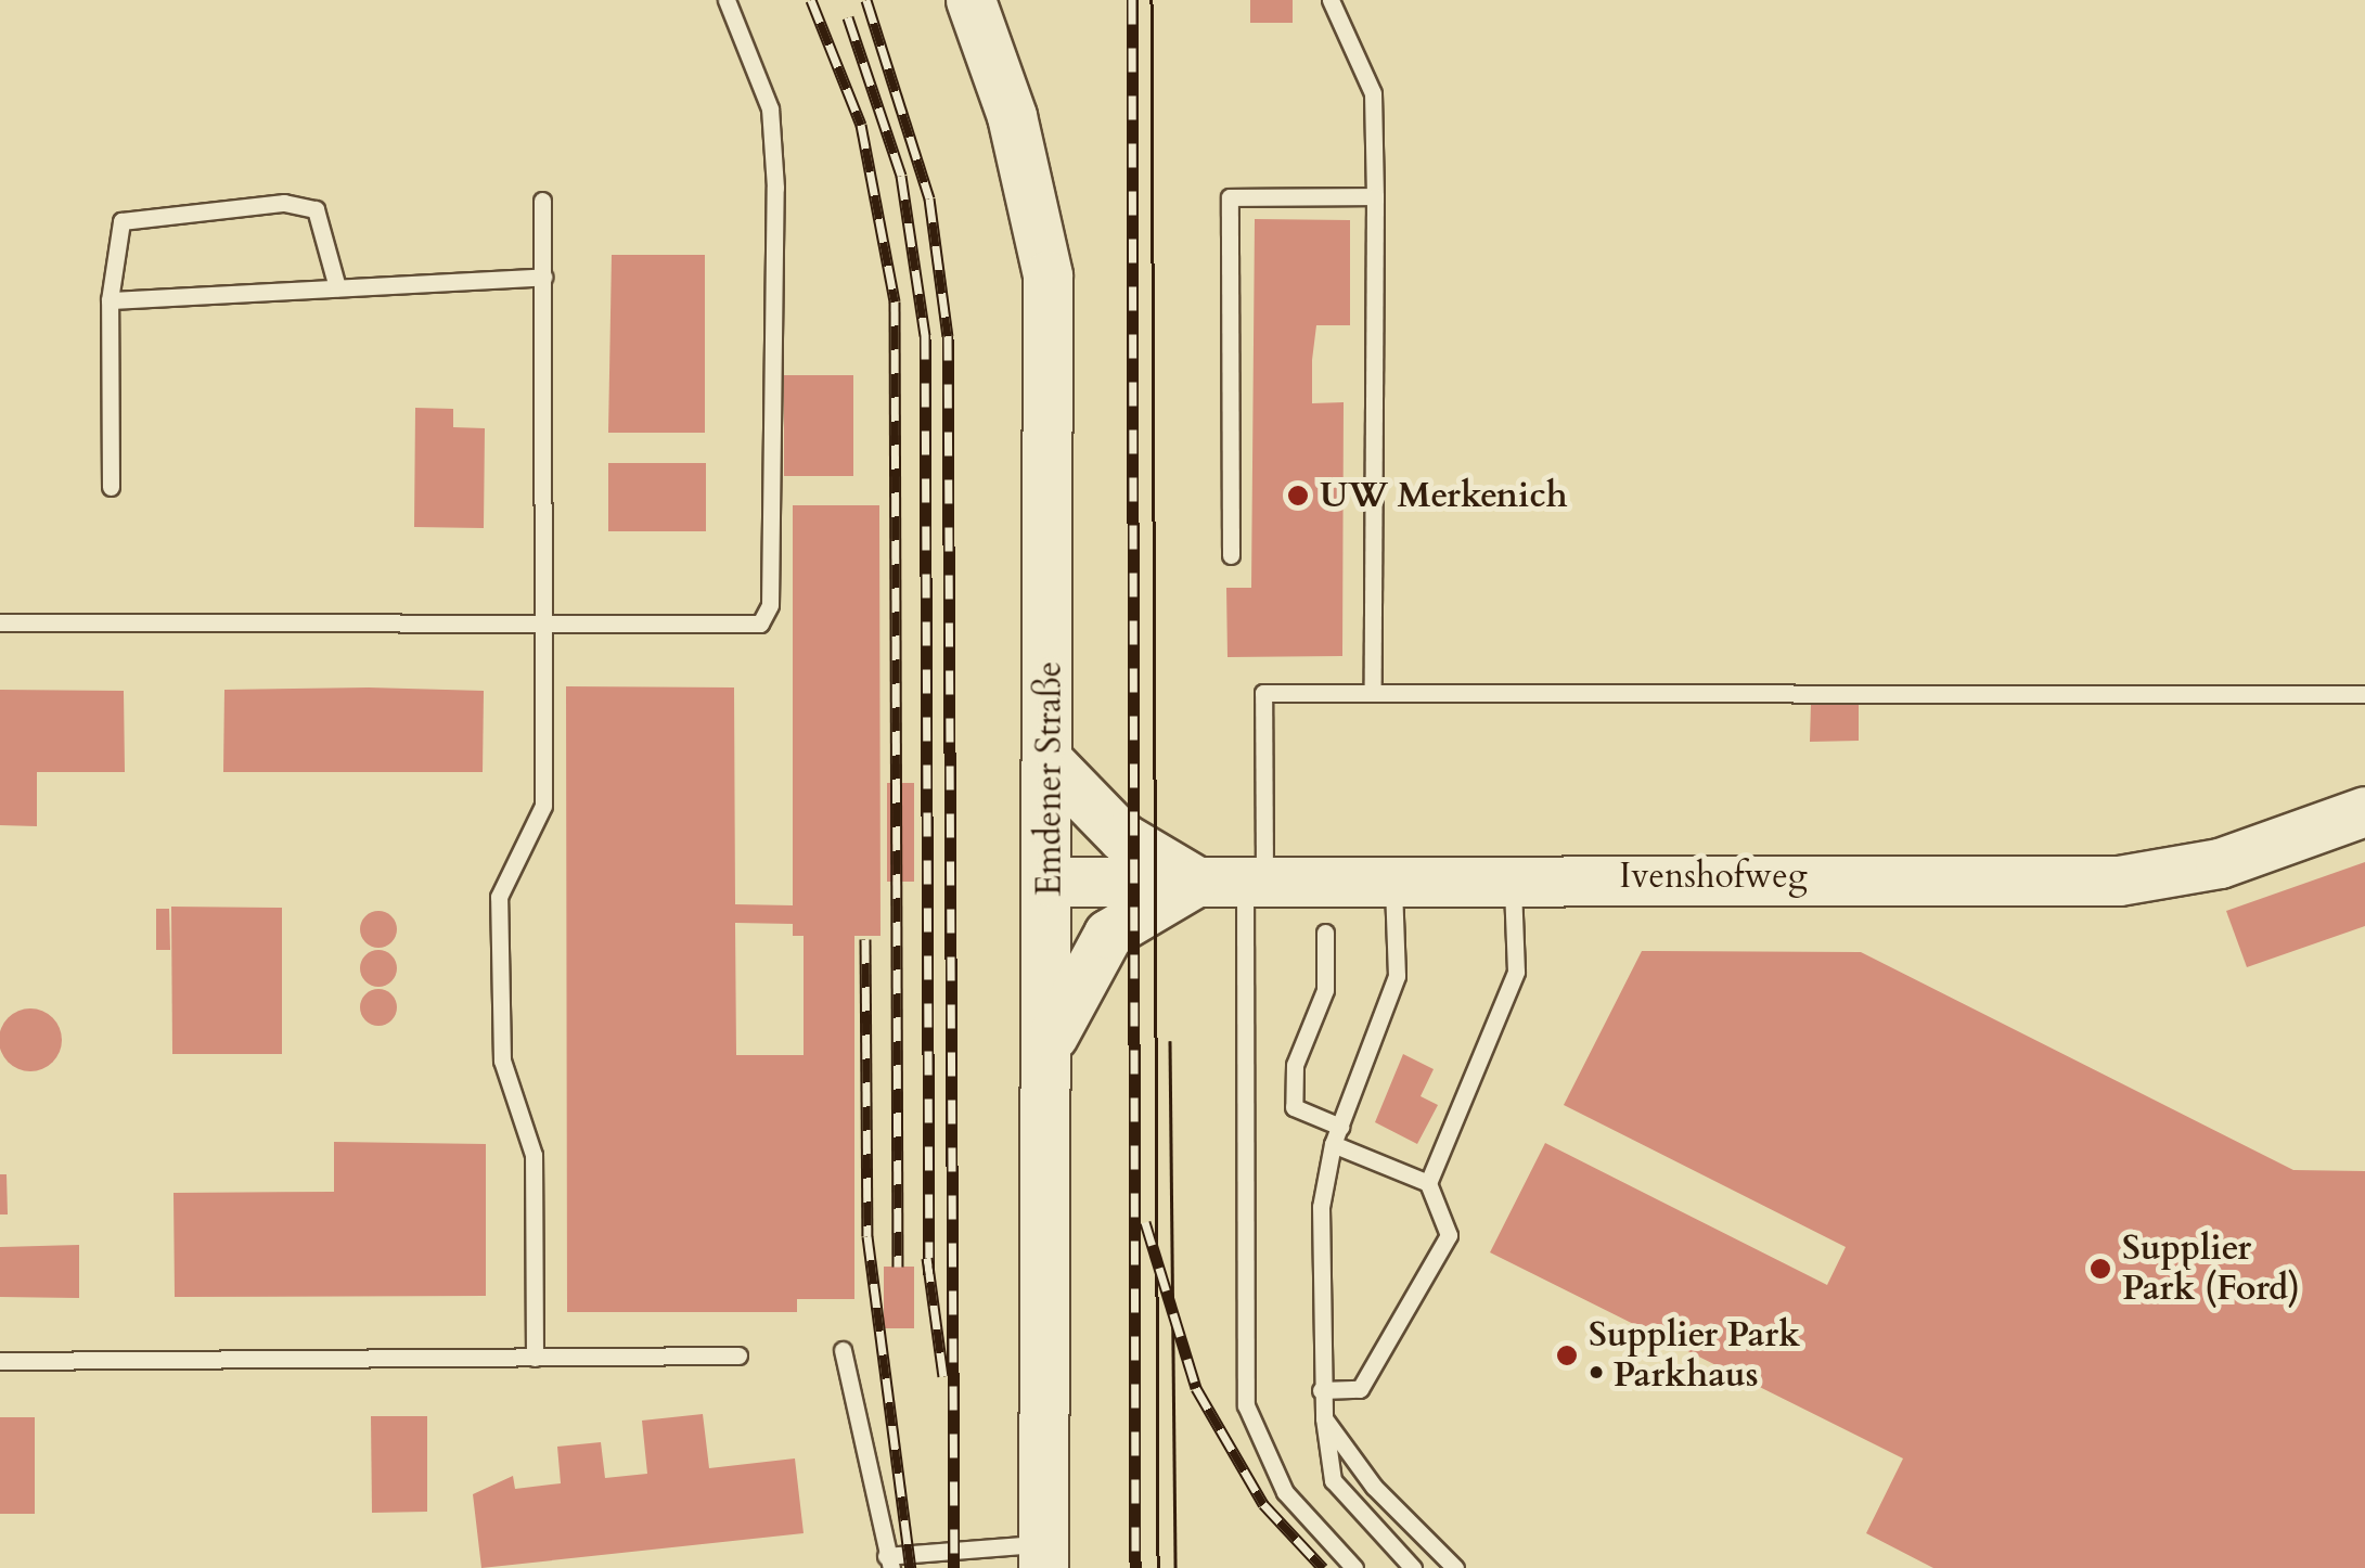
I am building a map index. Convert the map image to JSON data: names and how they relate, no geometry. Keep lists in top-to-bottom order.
{
  "streets": {
    "street": ["Emdener Straße", "Ivenshofweg"]
  },
  "crossings": [
    ["Emdener Straße", "Ivenshofweg"]
  ],
  "places": ["UW Merkenich", "Supplier Park (Ford)", "Supplier Park • Parkhaus"]
}
